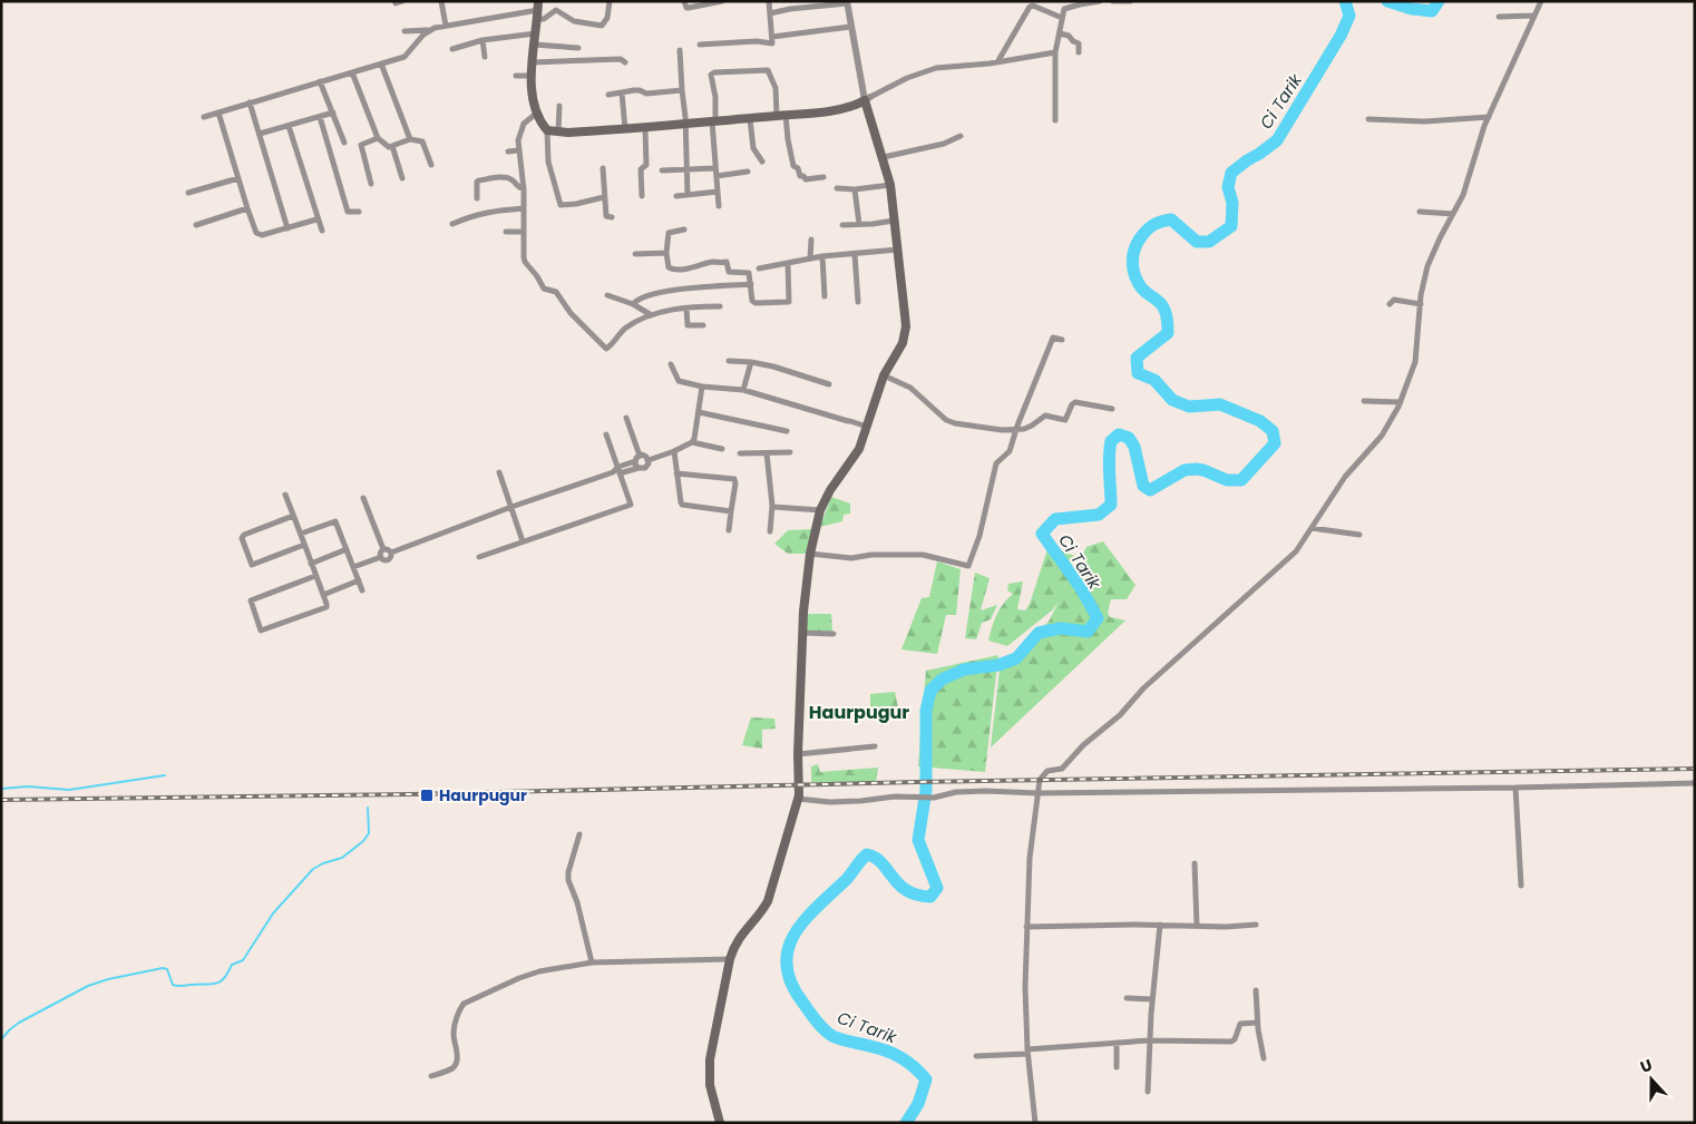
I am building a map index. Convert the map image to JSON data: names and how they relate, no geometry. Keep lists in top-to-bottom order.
{
  "districts": ["Haurpugur"],
  "water": ["Ci Tarik"],
  "places": {
    "transit": ["Haurpugur"]
  },
  "north": "top"
}
